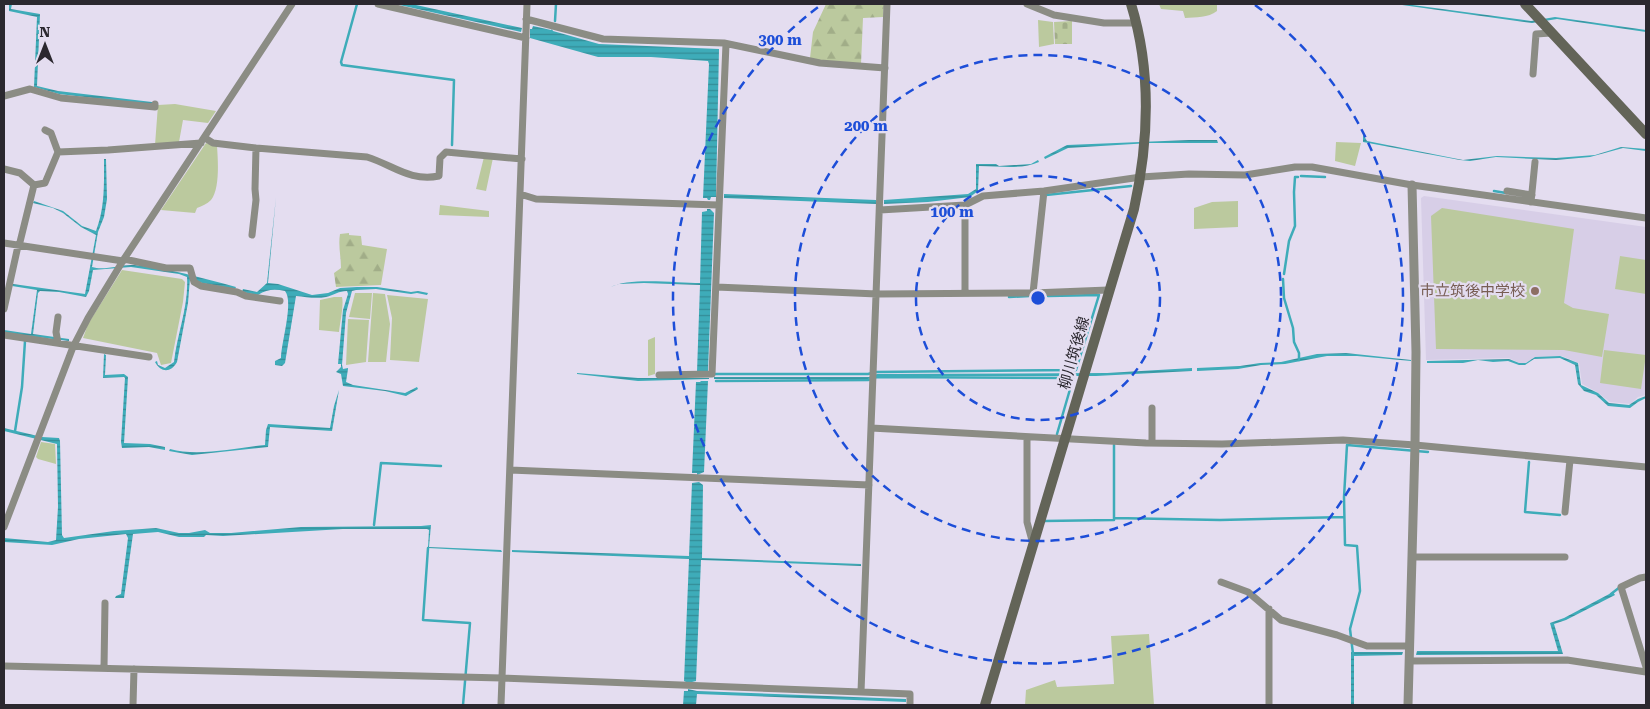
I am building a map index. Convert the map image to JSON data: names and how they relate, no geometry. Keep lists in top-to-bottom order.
{
  "streets": {
    "main road": ["柳川筑後線"]
  },
  "places": ["市立筑後中学校"],
  "north": "top",
  "rings": ["300 m", "200 m", "100 m"]
}
